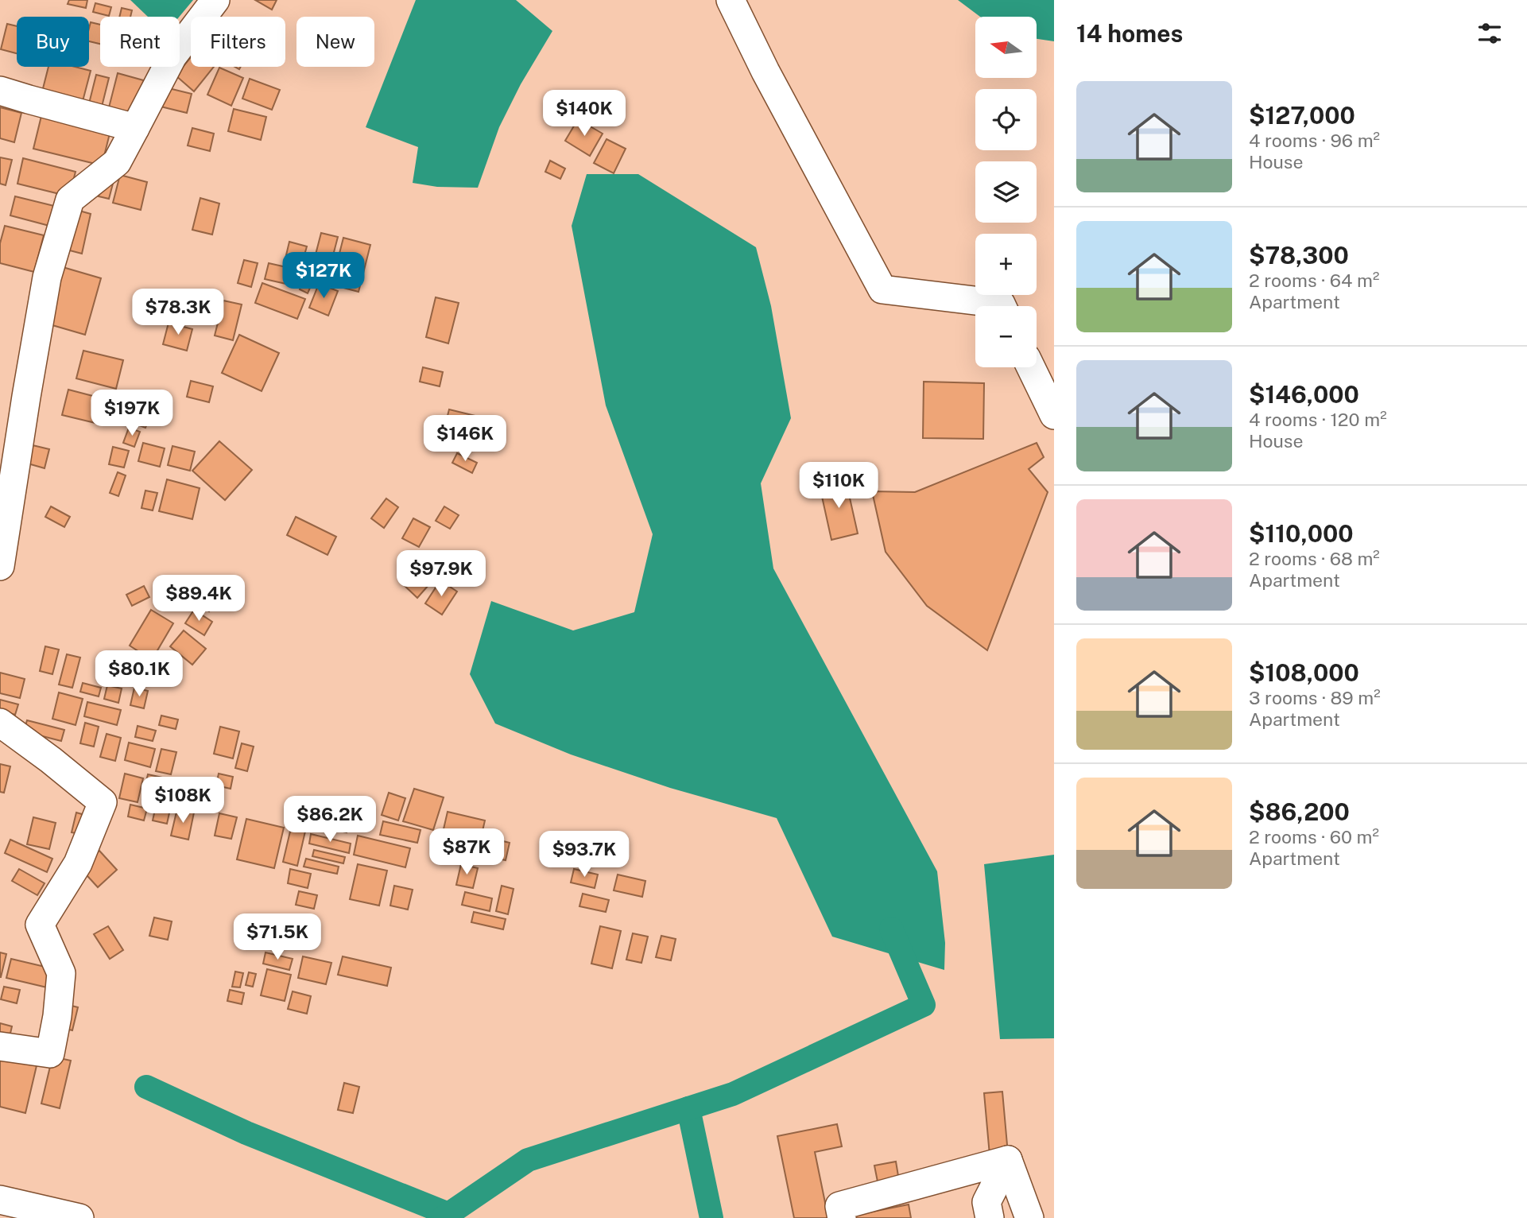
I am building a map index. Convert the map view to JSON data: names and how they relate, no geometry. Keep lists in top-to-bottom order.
{
  "north": "left",
  "page": {
    "heading": "14 homes",
    "map_buttons": ["+", "−"],
    "chip": [
      "Buy",
      "Rent",
      "Filters",
      "New"
    ],
    "list": [
      {
        "name": "$127,000",
        "note": "4 rooms · 96 m² · House"
      },
      {
        "name": "$78,300",
        "note": "2 rooms · 64 m² · Apartment"
      },
      {
        "name": "$146,000",
        "note": "4 rooms · 120 m² · House"
      },
      {
        "name": "$110,000",
        "note": "2 rooms · 68 m² · Apartment"
      },
      {
        "name": "$108,000",
        "note": "3 rooms · 89 m² · Apartment"
      },
      {
        "name": "$86,200",
        "note": "2 rooms · 60 m² · Apartment"
      }
    ],
    "price": [
      "$140K",
      "$127K",
      "$78.3K",
      "$197K",
      "$146K",
      "$110K",
      "$97.9K",
      "$89.4K",
      "$80.1K",
      "$108K",
      "$86.2K",
      "$87K",
      "$93.7K",
      "$71.5K"
    ]
  }
}
